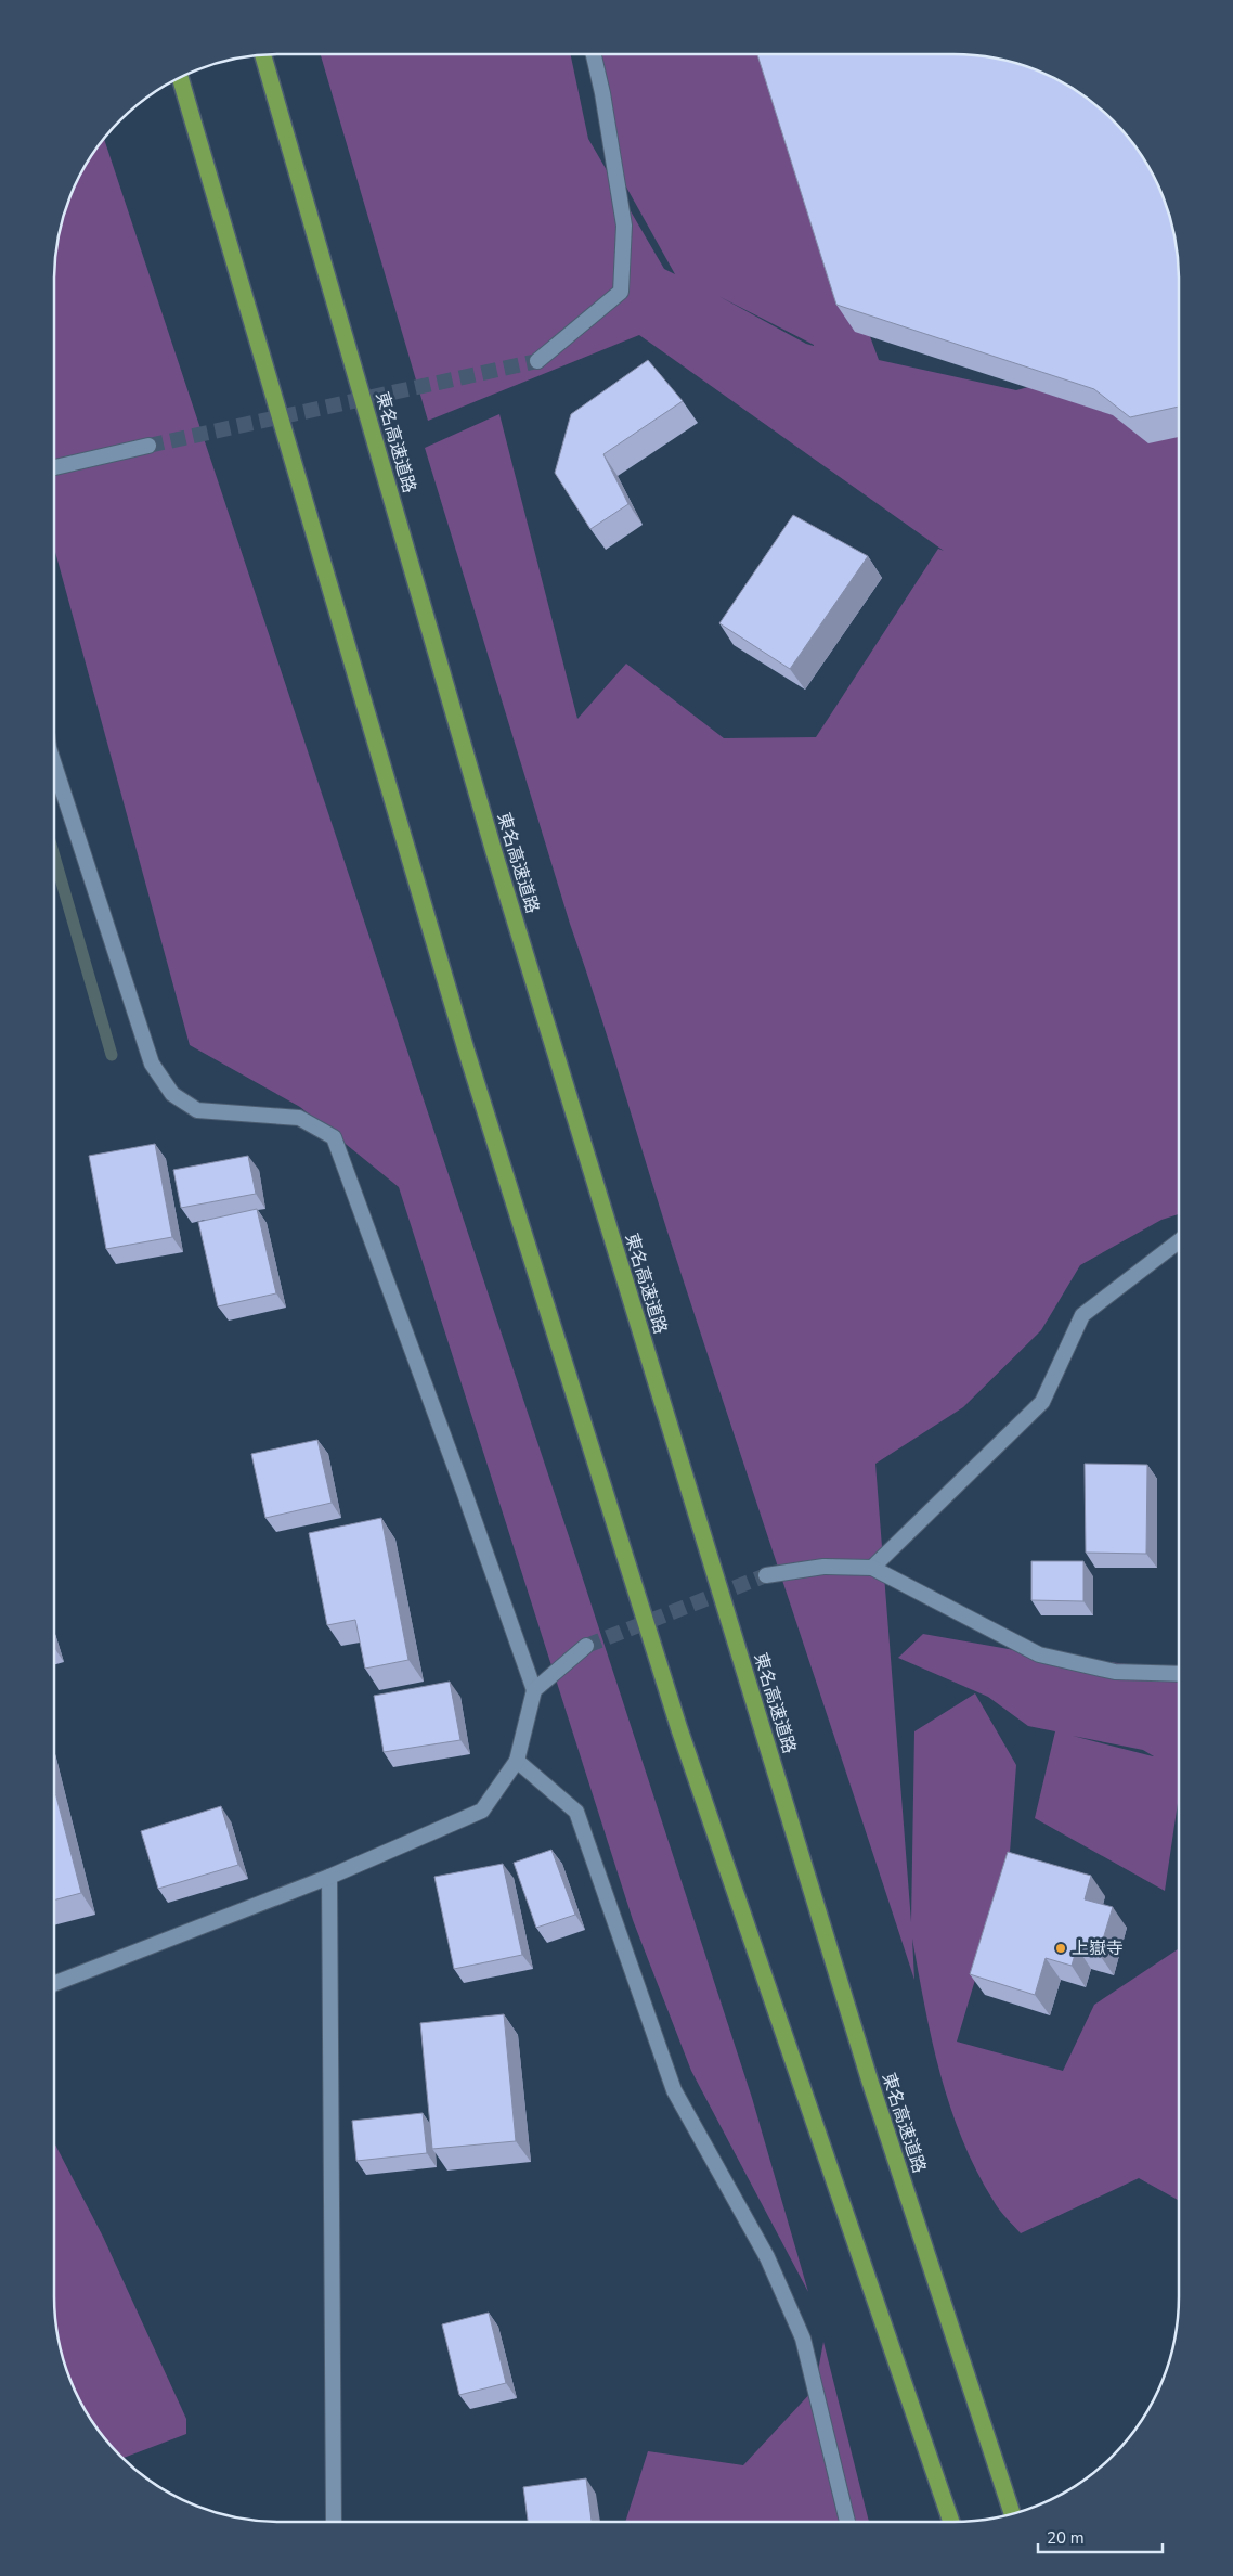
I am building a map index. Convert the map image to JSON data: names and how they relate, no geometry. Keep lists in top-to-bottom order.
{
  "streets": {
    "highway": ["東名高速道路"]
  },
  "places": ["上嶽寺"],
  "scale_bar": "20 m"
}
